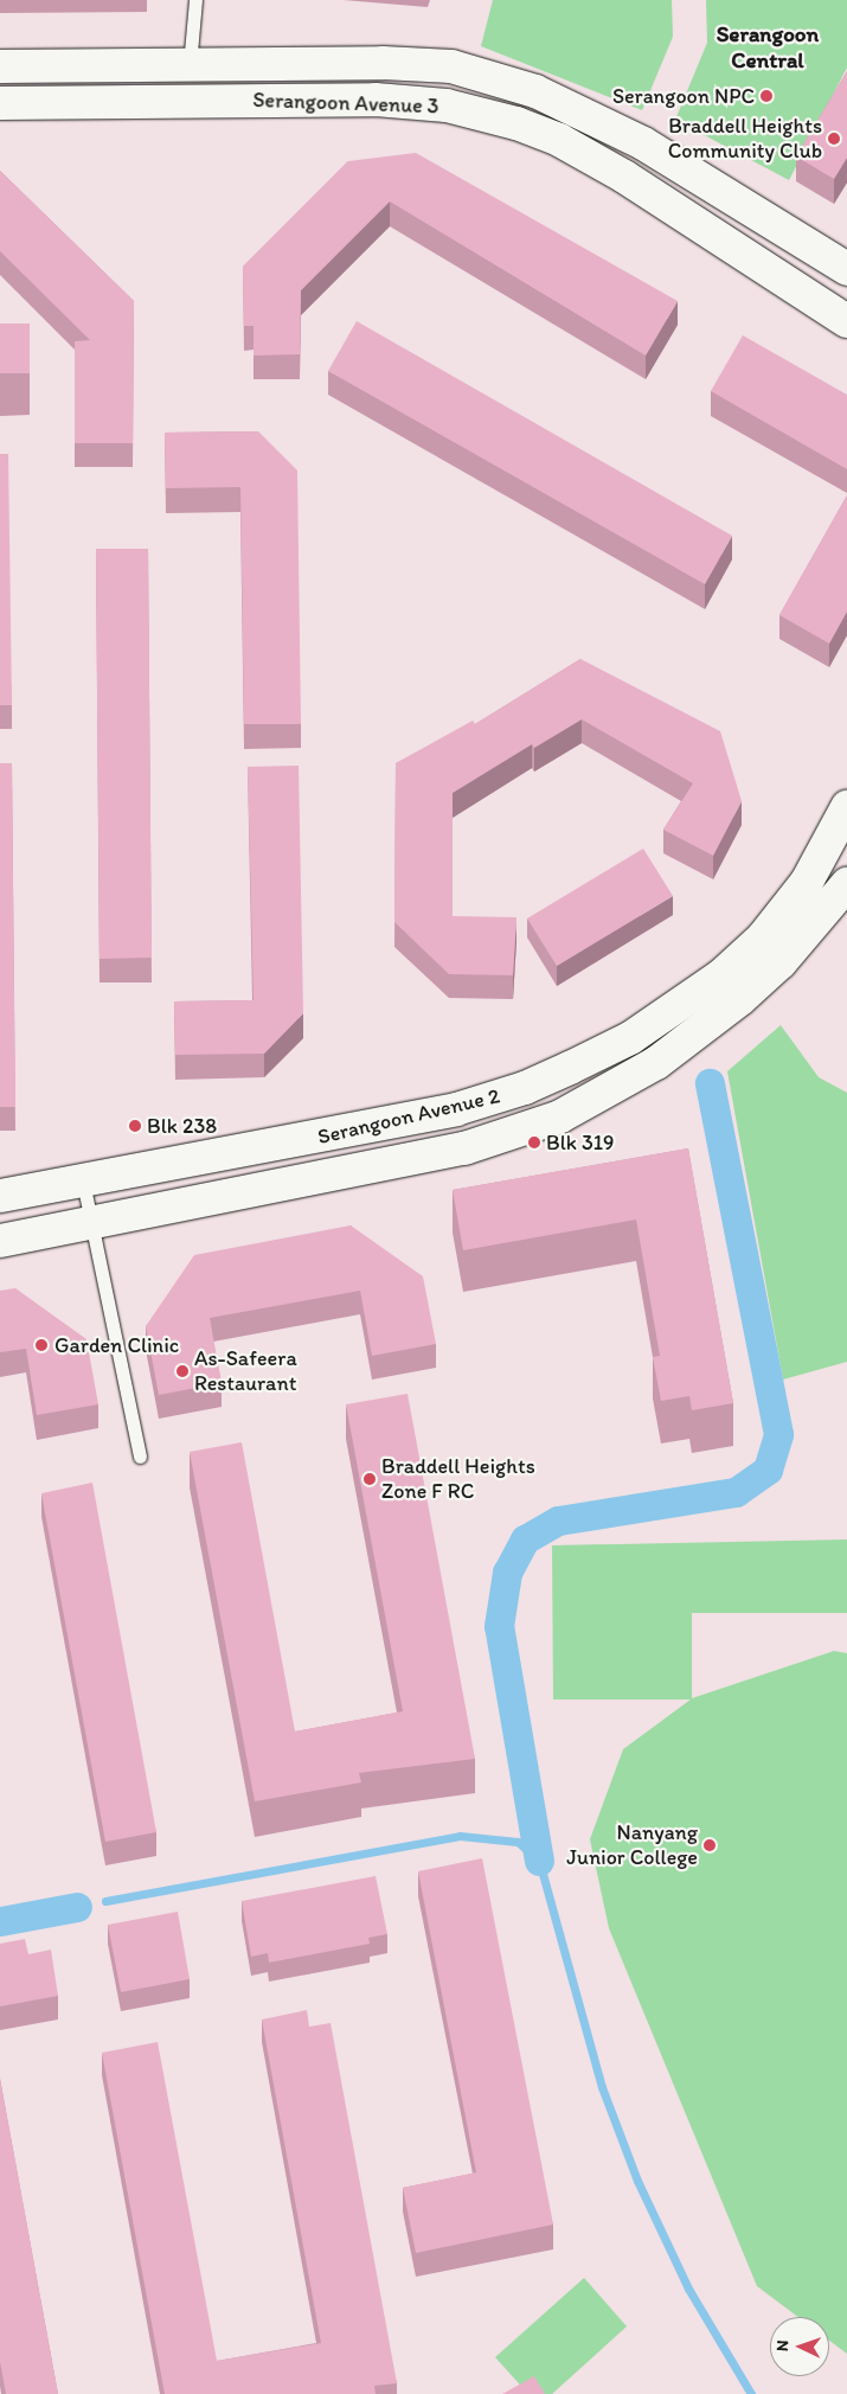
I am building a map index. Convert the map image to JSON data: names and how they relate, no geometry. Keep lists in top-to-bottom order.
{
  "streets": {
    "main road": ["Serangoon Avenue 3", "Serangoon Avenue 2"]
  },
  "districts": ["Serangoon Central"],
  "places": [
    "Serangoon NPC",
    "Braddell Heights Community Club",
    "Blk 238",
    "Blk 319",
    "Garden Clinic",
    "As-Safeera Restaurant",
    "Braddell Heights Zone F RC",
    "Nanyang Junior College"
  ],
  "north": "left"
}
